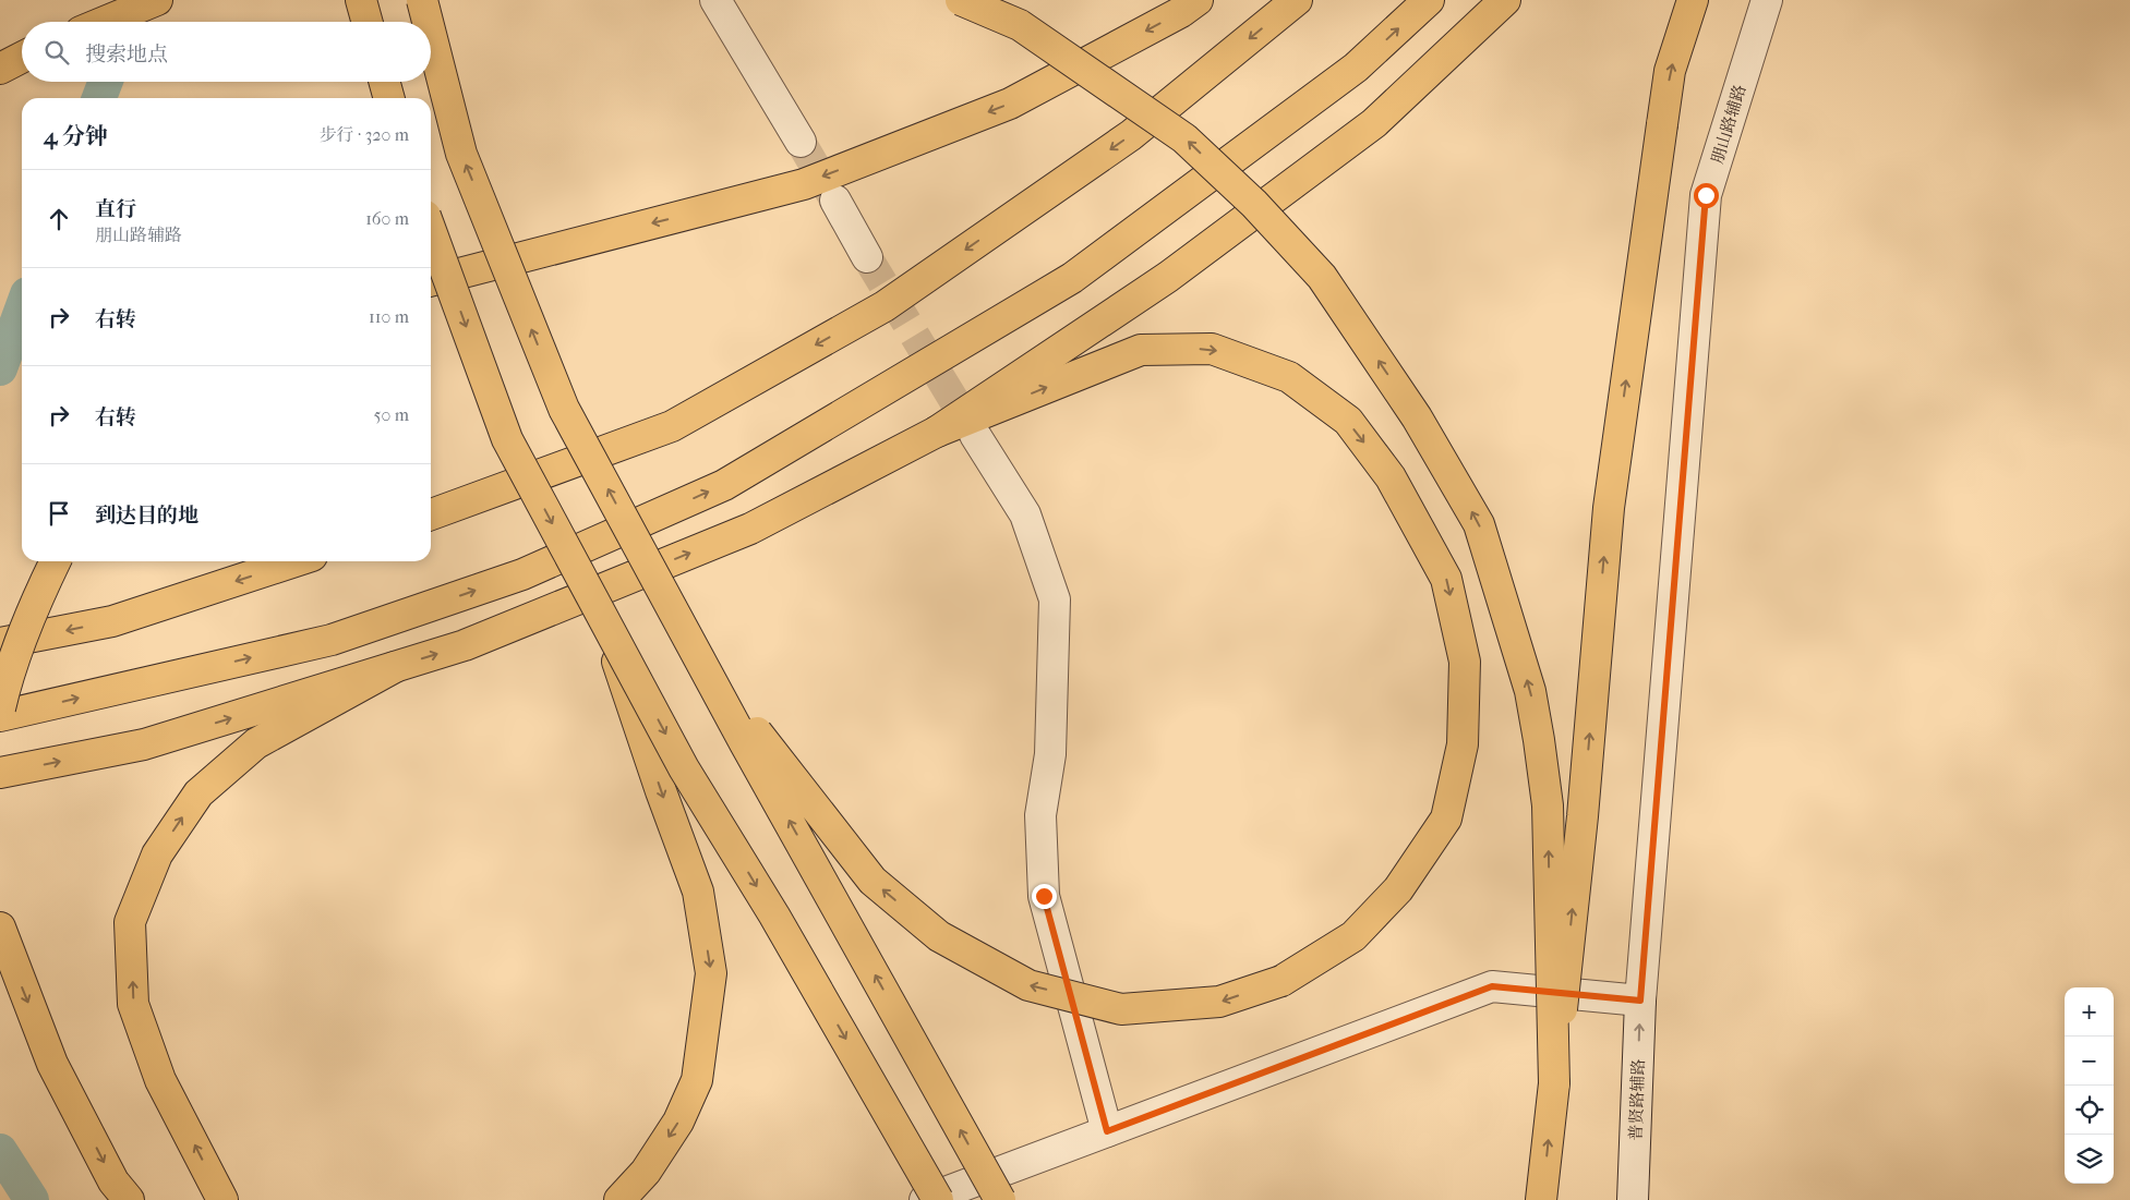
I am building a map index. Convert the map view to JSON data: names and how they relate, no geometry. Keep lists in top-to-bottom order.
{
  "streets": {
    "street": ["朋山路辅路", "普贤路辅路"]
  },
  "crossings": [
    ["朋山路辅路", "普贤路辅路"]
  ],
  "one_way": ["普贤路辅路"],
  "page": {
    "search": "搜索地点",
    "heading": ["4 分钟", "步行 · 320 m"],
    "list": [
      ["直行", "朋山路辅路", "160 m"],
      ["右转", "110 m"],
      ["右转", "50 m"],
      "到达目的地"
    ],
    "map_buttons": ["+", "−"]
  }
}
